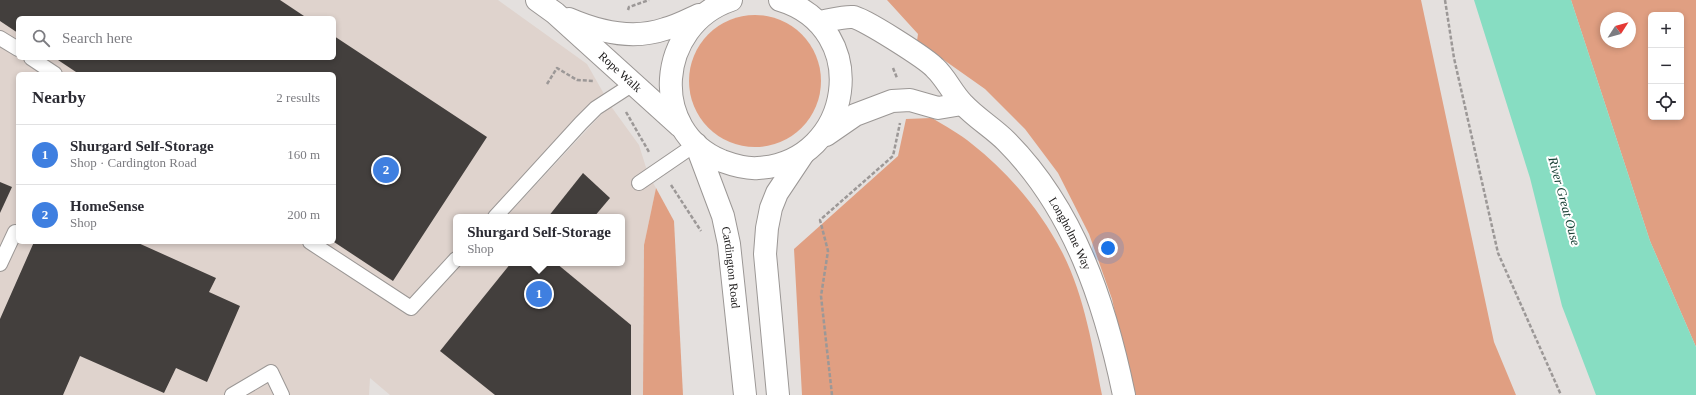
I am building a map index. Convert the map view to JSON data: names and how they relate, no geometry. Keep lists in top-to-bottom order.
{
  "streets": {
    "main road": ["Rope Walk", "Longholme Way", "Cardington Road"]
  },
  "crossings": [
    ["Rope Walk", "Cardington Road"]
  ],
  "water": ["River Great Ouse"],
  "north": "top right",
  "page": {
    "map_buttons": ["+", "−"],
    "search": "Search here",
    "heading": ["Nearby", "2 results"],
    "list": [
      {
        "mark": "1",
        "name": "Shurgard Self-Storage",
        "note": "Shop · Cardington Road",
        "value": "160 m"
      },
      {
        "mark": "2",
        "name": "HomeSense",
        "note": "Shop",
        "value": "200 m"
      }
    ],
    "pins": ["2", "1"],
    "popup": ["Shurgard Self-Storage", "Shop"]
  }
}
